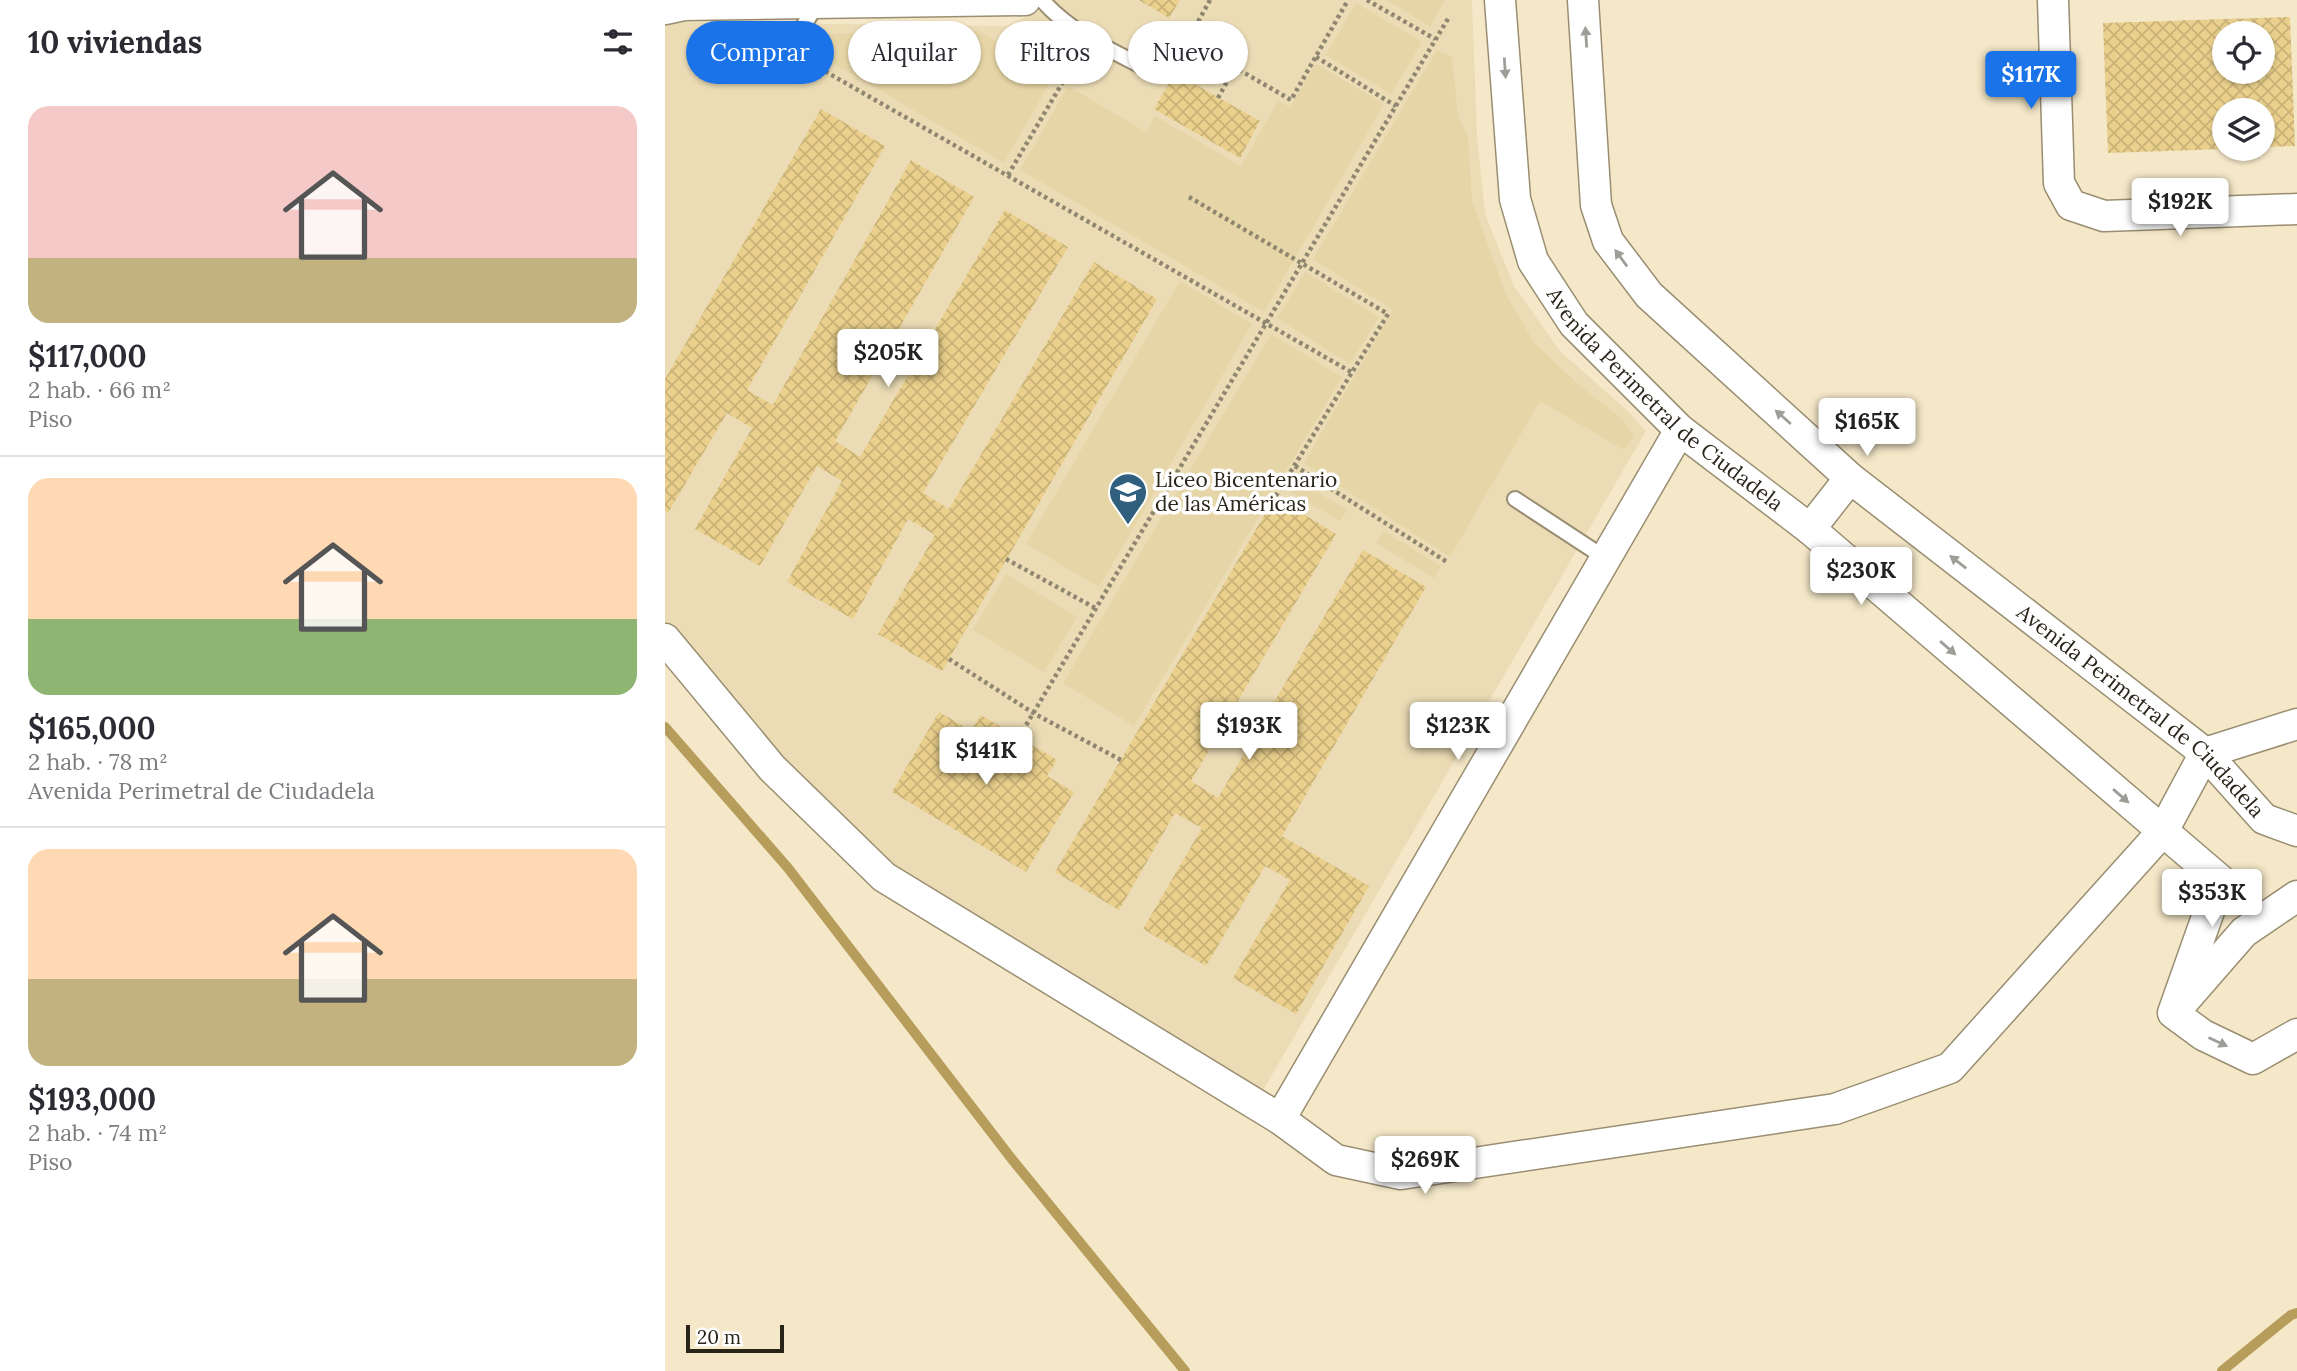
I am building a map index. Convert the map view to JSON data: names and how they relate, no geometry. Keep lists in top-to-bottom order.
{
  "streets": {
    "street": ["Avenida Perimetral de Ciudadela"]
  },
  "places": {
    "school or university": ["Liceo Bicentenario de las Américas"]
  },
  "scale_bar": "20 m",
  "page": {
    "heading": "10 viviendas",
    "chip": [
      "Comprar",
      "Alquilar",
      "Filtros",
      "Nuevo"
    ],
    "price": [
      "$117K",
      "$192K",
      "$205K",
      "$165K",
      "$230K",
      "$193K",
      "$123K",
      "$141K",
      "$353K",
      "$269K"
    ],
    "list": [
      {
        "name": "$117,000",
        "note": "2 hab. · 66 m² · Piso"
      },
      {
        "name": "$165,000",
        "note": "2 hab. · 78 m² · Avenida Perimetral de Ciudadela"
      },
      {
        "name": "$193,000",
        "note": "2 hab. · 74 m² · Piso"
      }
    ],
    "scale": "20 m"
  }
}
